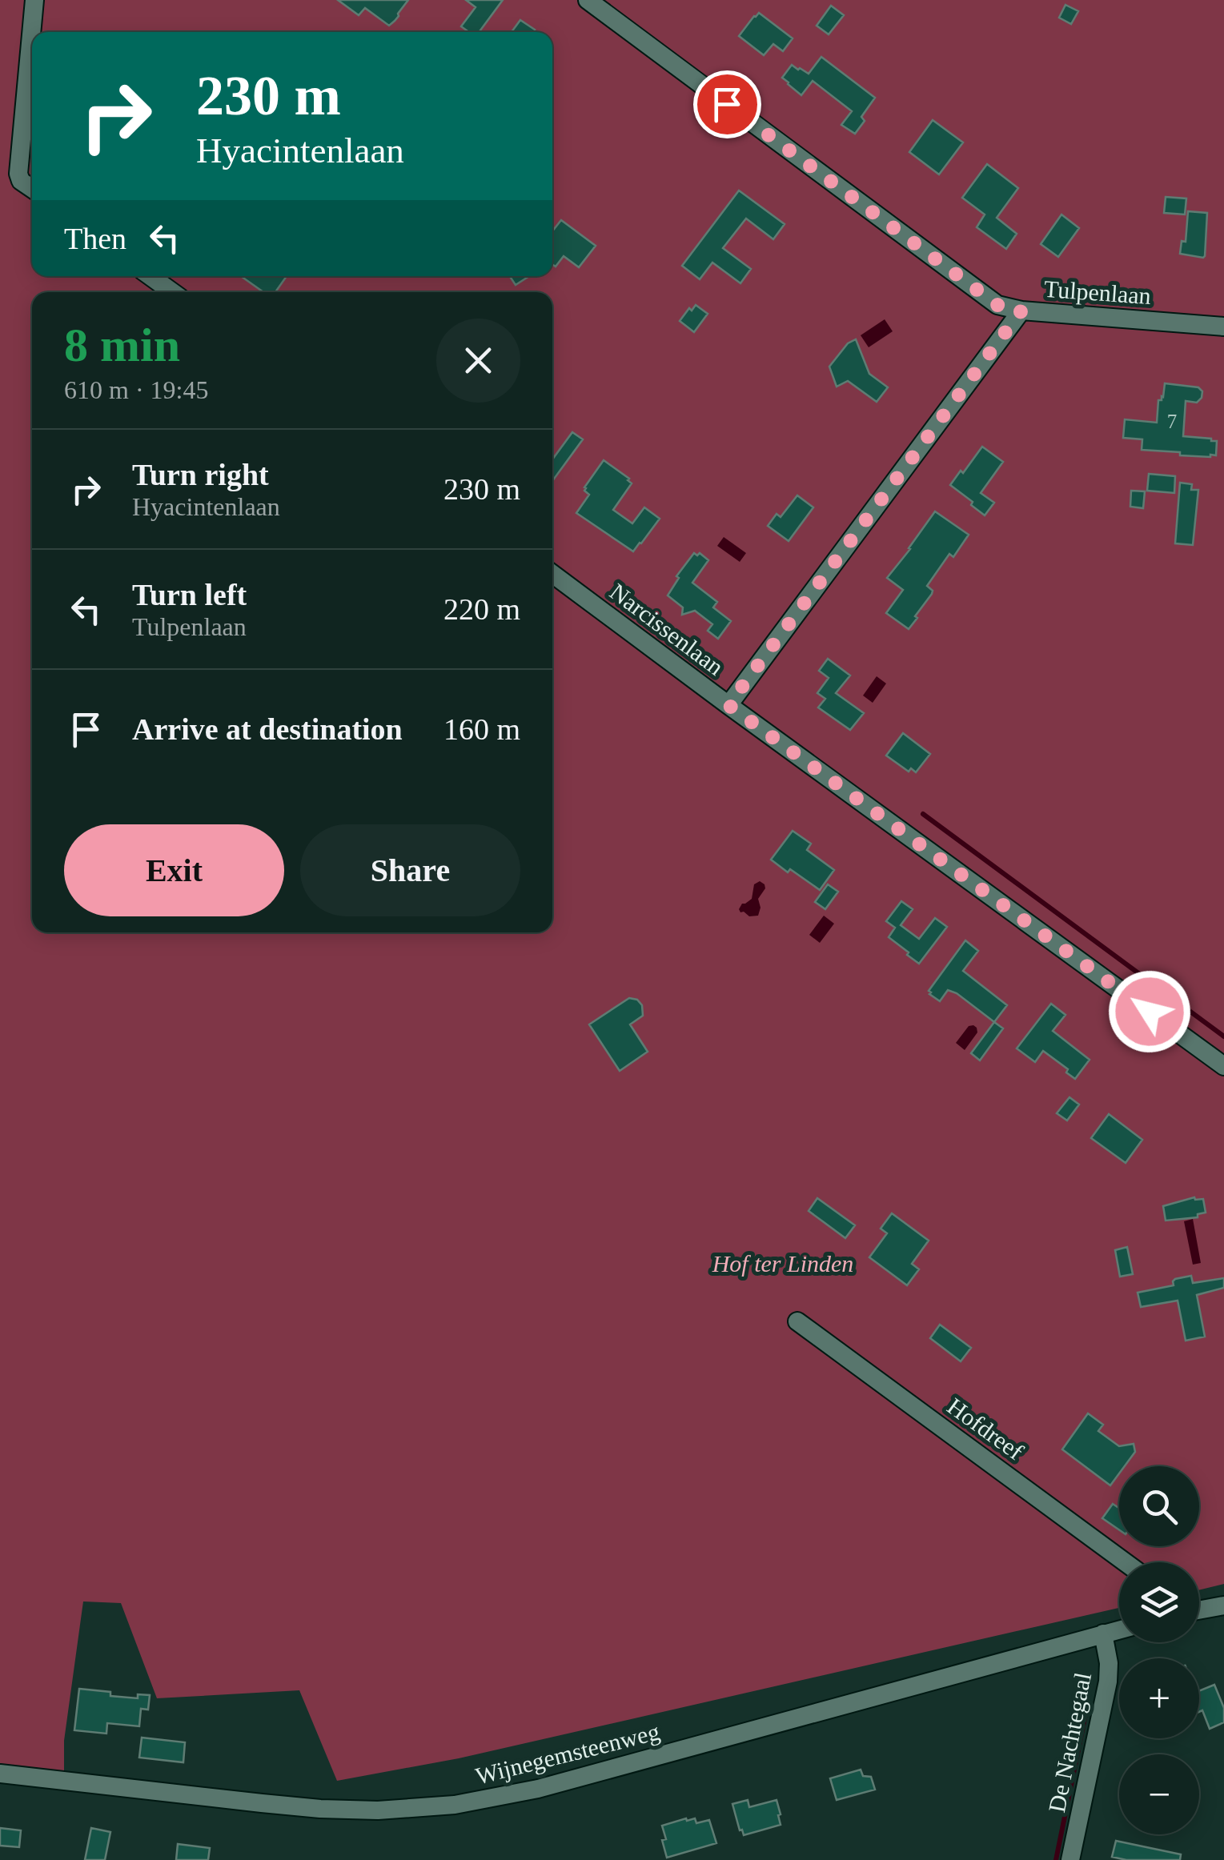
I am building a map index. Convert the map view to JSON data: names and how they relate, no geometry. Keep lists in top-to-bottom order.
{
  "streets": {
    "street": [
      "Tulpenlaan",
      "Narcissenlaan",
      "Hofdreef",
      "De Nachtegaal",
      "Wijnegemsteenweg"
    ]
  },
  "crossings": [
    ["De Nachtegaal", "Wijnegemsteenweg"]
  ],
  "parks": ["Hof ter Linden"],
  "house_numbers": ["7"],
  "page": {
    "turn": ["230 m", "Hyacintenlaan"],
    "then": "Then",
    "heading": ["8 min", "610 m · 19:45"],
    "list": [
      {
        "name": "Turn right",
        "note": "Hyacintenlaan",
        "value": "230 m"
      },
      {
        "name": "Turn left",
        "note": "Tulpenlaan",
        "value": "220 m"
      },
      {
        "name": "Arrive at destination",
        "value": "160 m"
      }
    ],
    "buttons": ["Exit", "Share"],
    "map_buttons": ["+", "−"]
  }
}
